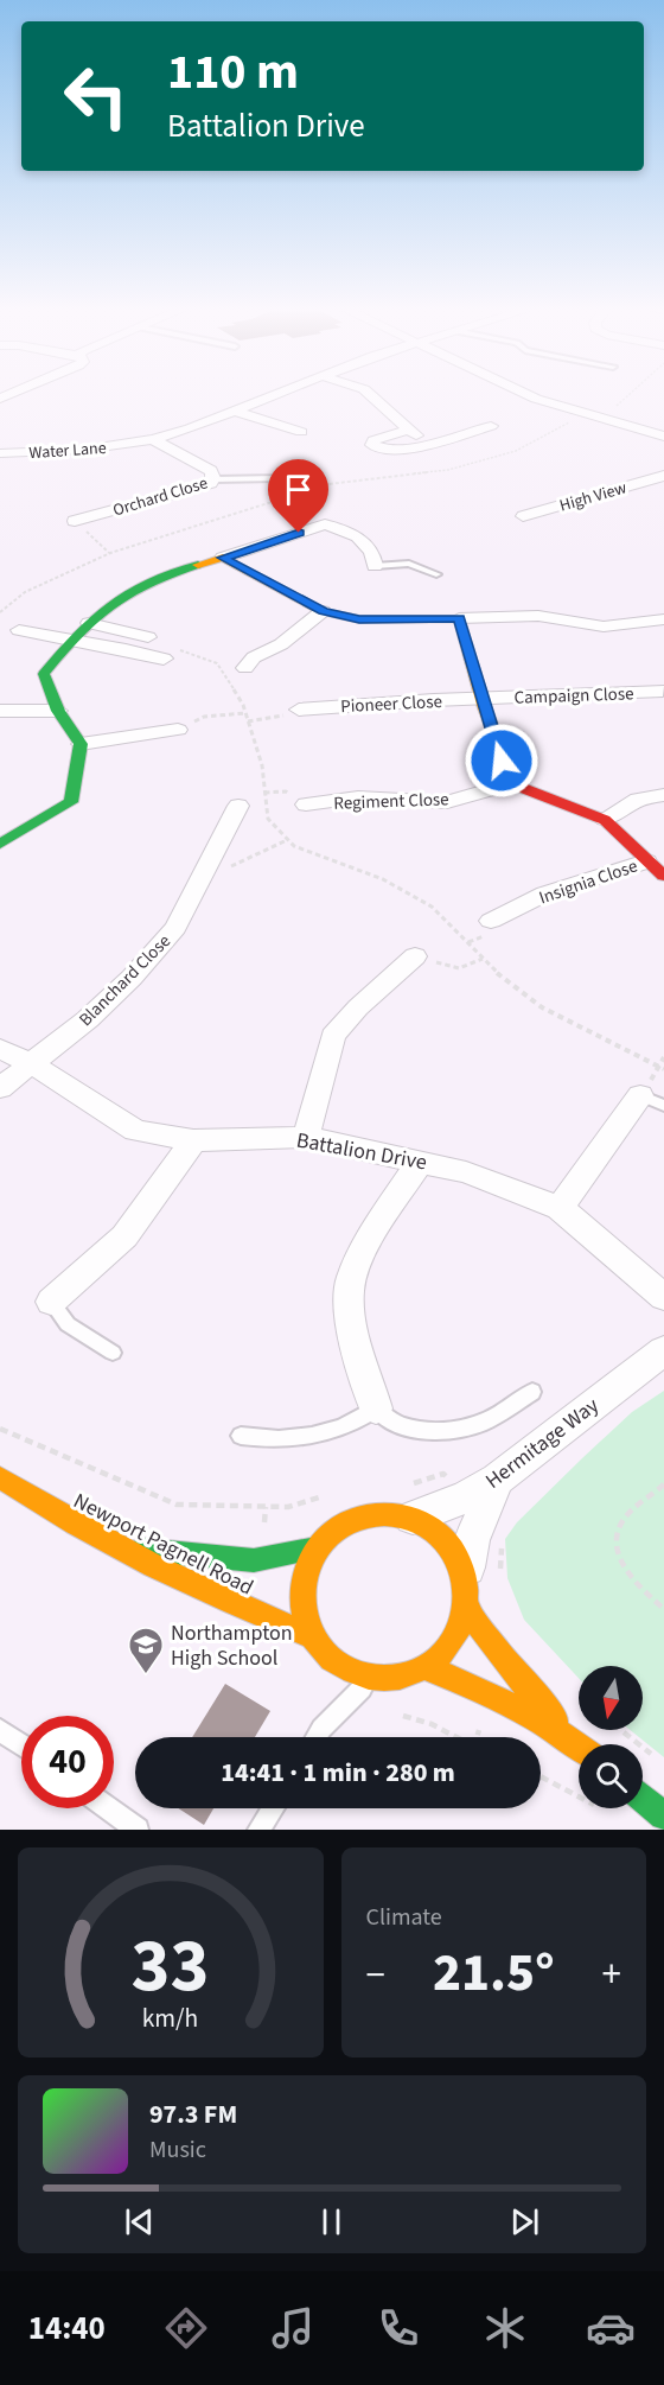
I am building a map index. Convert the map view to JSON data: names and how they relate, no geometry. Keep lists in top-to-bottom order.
{
  "streets": {
    "street": [
      "Water Lane",
      "Orchard Close",
      "High View",
      "Campaign Close",
      "Pioneer Close",
      "Regiment Close",
      "Insignia Close",
      "Blanchard Close",
      "Battalion Drive",
      "Hermitage Way",
      "Newport Pagnell Road"
    ]
  },
  "crossings": [
    ["Water Lane", "Orchard Close"],
    ["Campaign Close", "Pioneer Close"],
    ["Blanchard Close", "Battalion Drive"],
    ["Hermitage Way", "Newport Pagnell Road"]
  ],
  "places": {
    "school or university": ["Northampton High School"]
  },
  "north": "bottom",
  "page": {
    "turn": ["110 m", "Battalion Drive"],
    "limit": "40",
    "trip": "14:41 · 1 min · 280 m",
    "tile": "Climate",
    "heat": ["−", "21.5°", "+"],
    "song": ["97.3 FM", "Music"],
    "tabs": "14:40",
    "gauge": ["33", "km/h"]
  }
}
